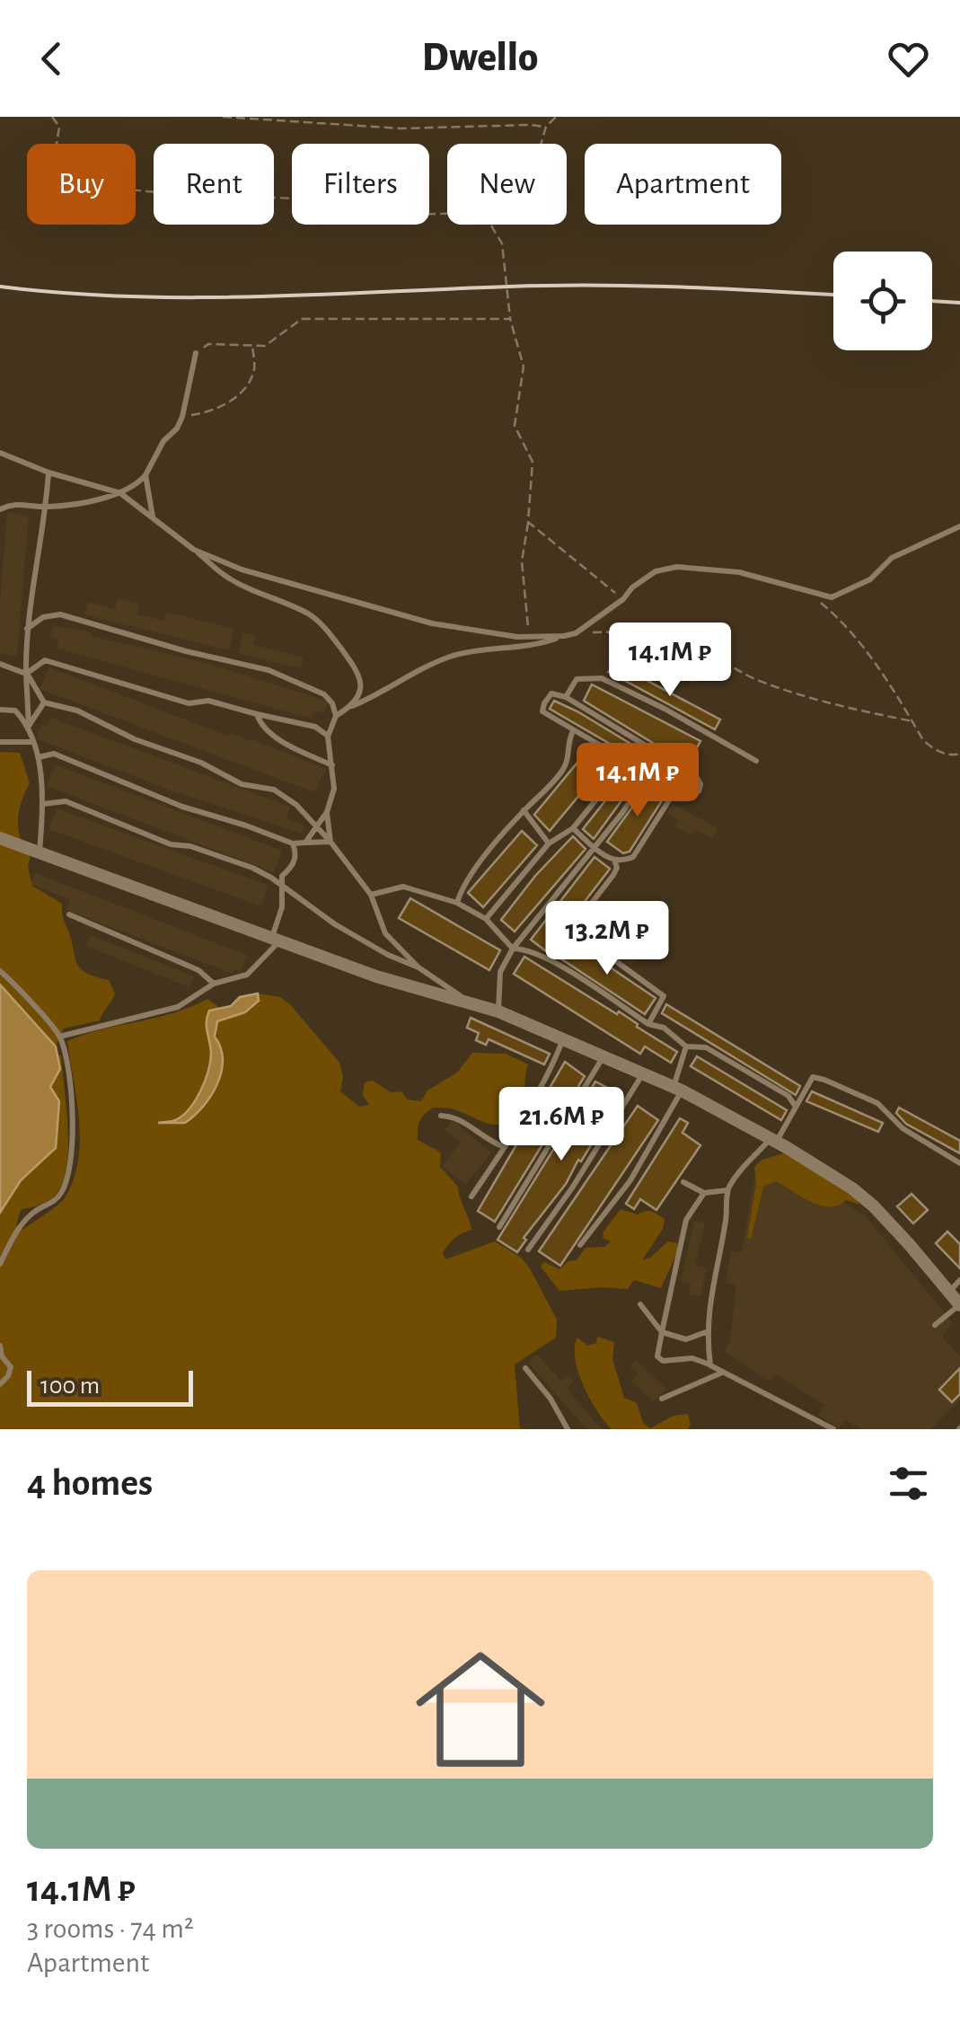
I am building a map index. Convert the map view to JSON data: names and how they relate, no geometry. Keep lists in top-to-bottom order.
{
  "scale_bar": "100 m",
  "page": {
    "header": "Dwello",
    "chip": [
      "Buy",
      "Rent",
      "Filters",
      "New",
      "Apartment"
    ],
    "price": [
      "14.1M ₽",
      "14.1M ₽",
      "13.2M ₽",
      "21.6M ₽"
    ],
    "scale": "100 m",
    "heading": "4 homes",
    "list": [
      {
        "name": "14.1M ₽",
        "note": "3 rooms · 74 m² · Apartment"
      }
    ]
  }
}
